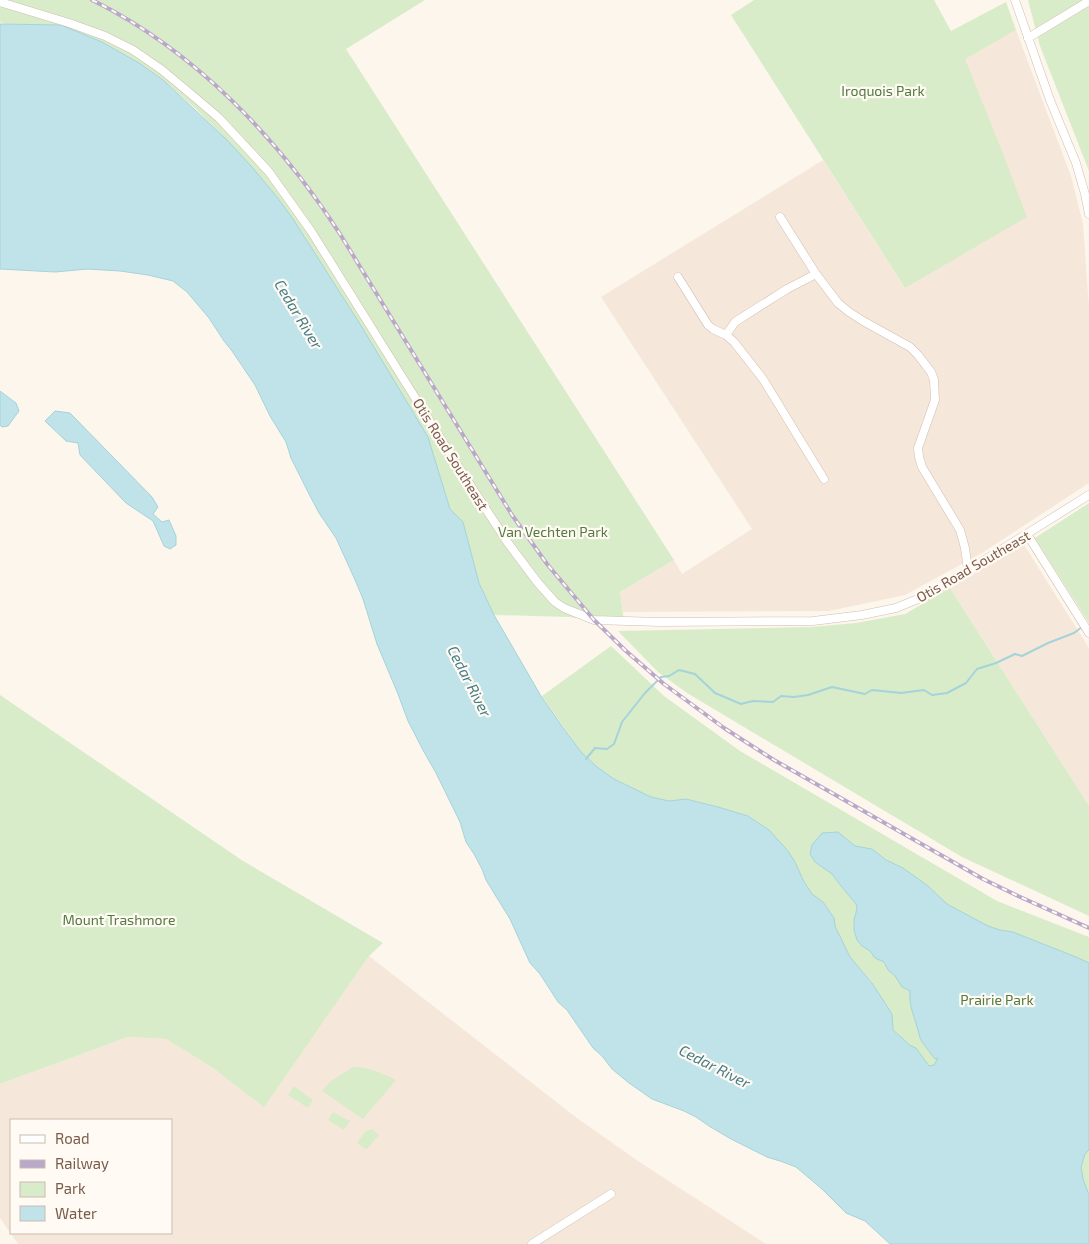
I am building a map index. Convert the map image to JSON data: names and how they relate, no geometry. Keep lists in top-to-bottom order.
{
  "streets": {
    "street": ["Otis Road Southeast"]
  },
  "water": ["Cedar River"],
  "parks": [
    "Iroquois Park",
    "Van Vechten Park",
    "Mount Trashmore",
    "Prairie Park"
  ],
  "legend": [
    "Road",
    "Railway",
    "Park",
    "Water"
  ]
}
